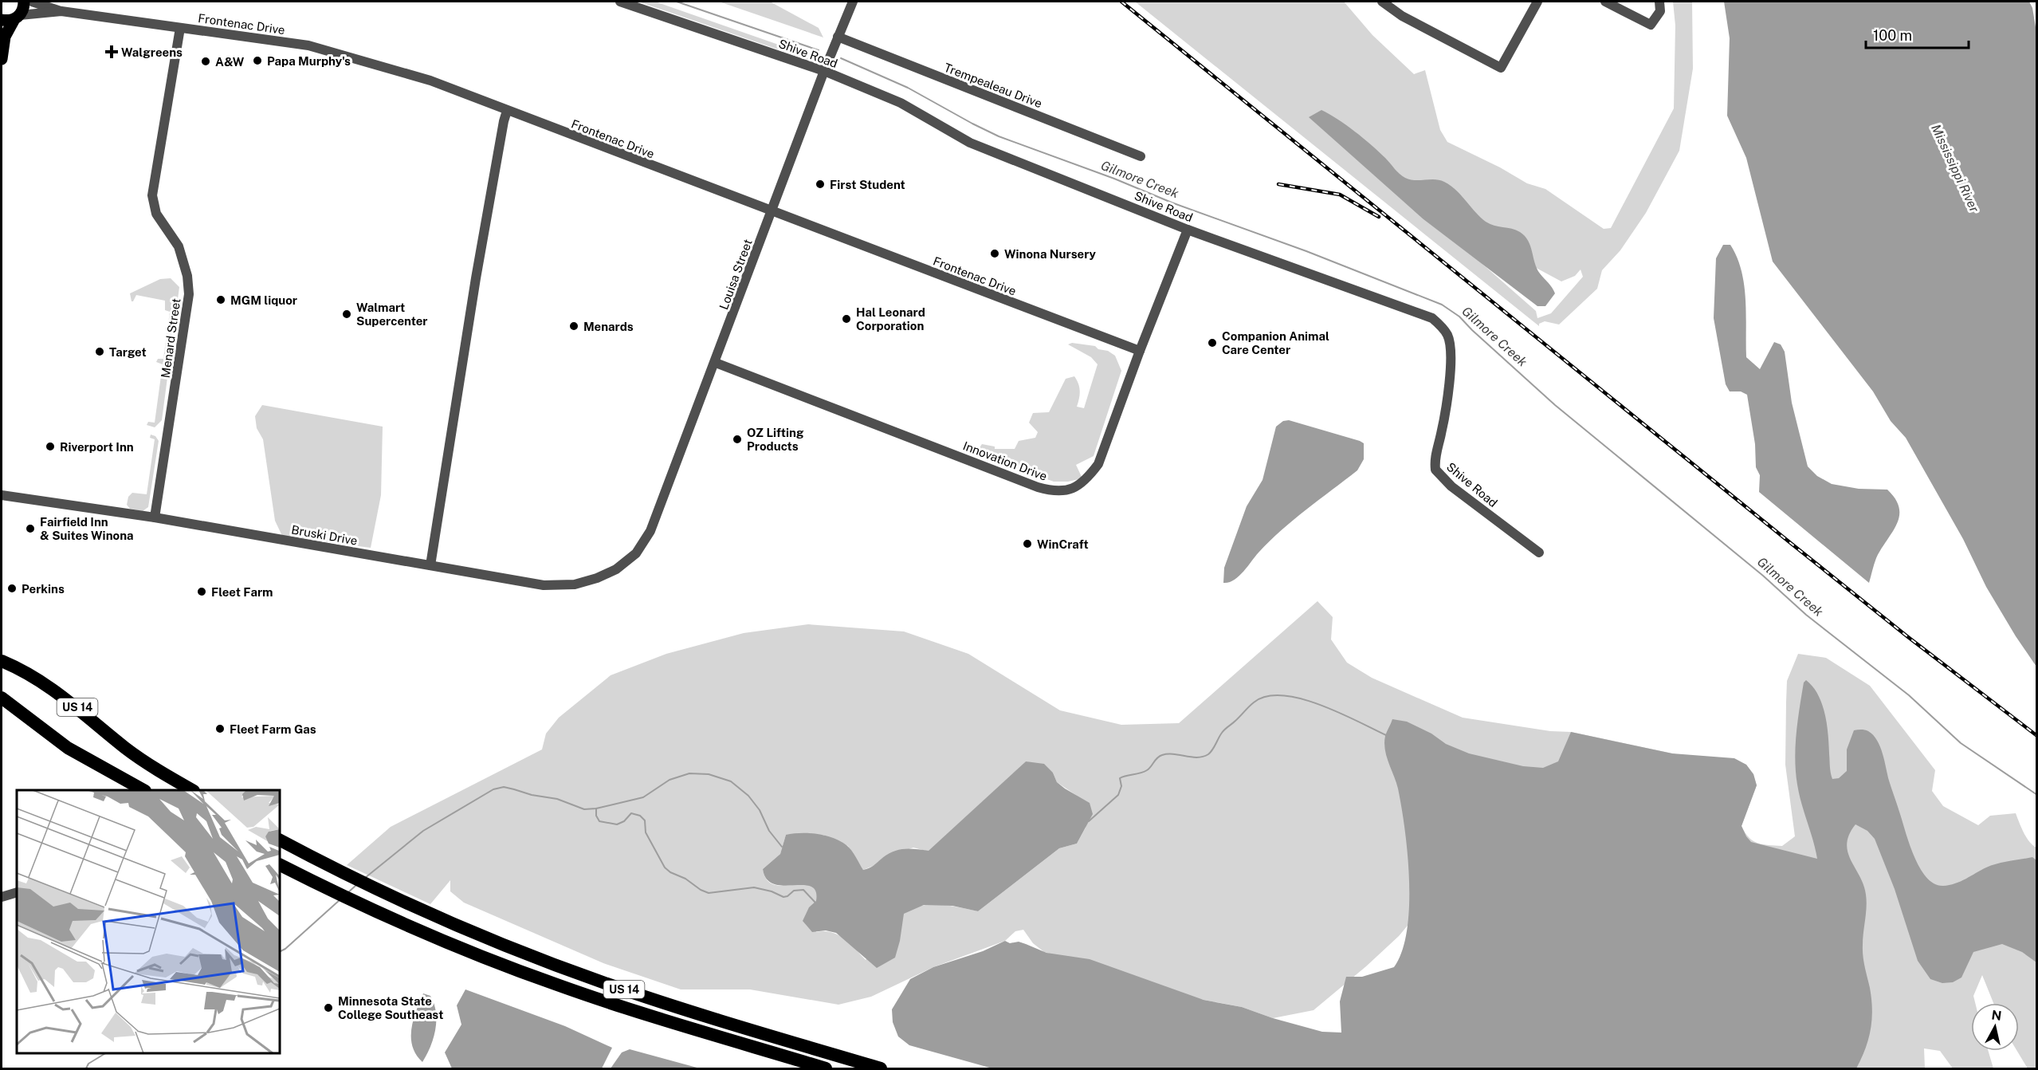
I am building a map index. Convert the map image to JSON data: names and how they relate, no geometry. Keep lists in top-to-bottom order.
{
  "streets": {
    "highway": ["US 14"],
    "street": [
      "Frontenac Drive",
      "Shive Road",
      "Trempealeau Drive",
      "Louisa Street",
      "Menard Street",
      "Innovation Drive",
      "Bruski Drive"
    ]
  },
  "crossings": [
    ["Frontenac Drive", "Louisa Street"],
    ["Frontenac Drive", "Menard Street"],
    ["Frontenac Drive", "Innovation Drive"],
    ["Shive Road", "Louisa Street"],
    ["Shive Road", "Innovation Drive"],
    ["Trempealeau Drive", "Louisa Street"],
    ["Louisa Street", "Innovation Drive"],
    ["Louisa Street", "Bruski Drive"],
    ["Menard Street", "Bruski Drive"]
  ],
  "water": ["Mississippi River", "Gilmore Creek"],
  "places": {
    "health": ["Walgreens"],
    "other": [
      "Papa Murphy's",
      "A&W",
      "First Student",
      "Winona Nursery",
      "MGM liquor",
      "Walmart Supercenter",
      "Hal Leonard Corporation",
      "Menards",
      "Companion Animal Care Center",
      "Target",
      "OZ Lifting Products",
      "Riverport Inn",
      "Fairfield Inn & Suites Winona",
      "WinCraft",
      "Perkins",
      "Fleet Farm",
      "Fleet Farm Gas",
      "Minnesota State College Southeast"
    ]
  },
  "scale_bar": "100 m",
  "north": "top"
}
